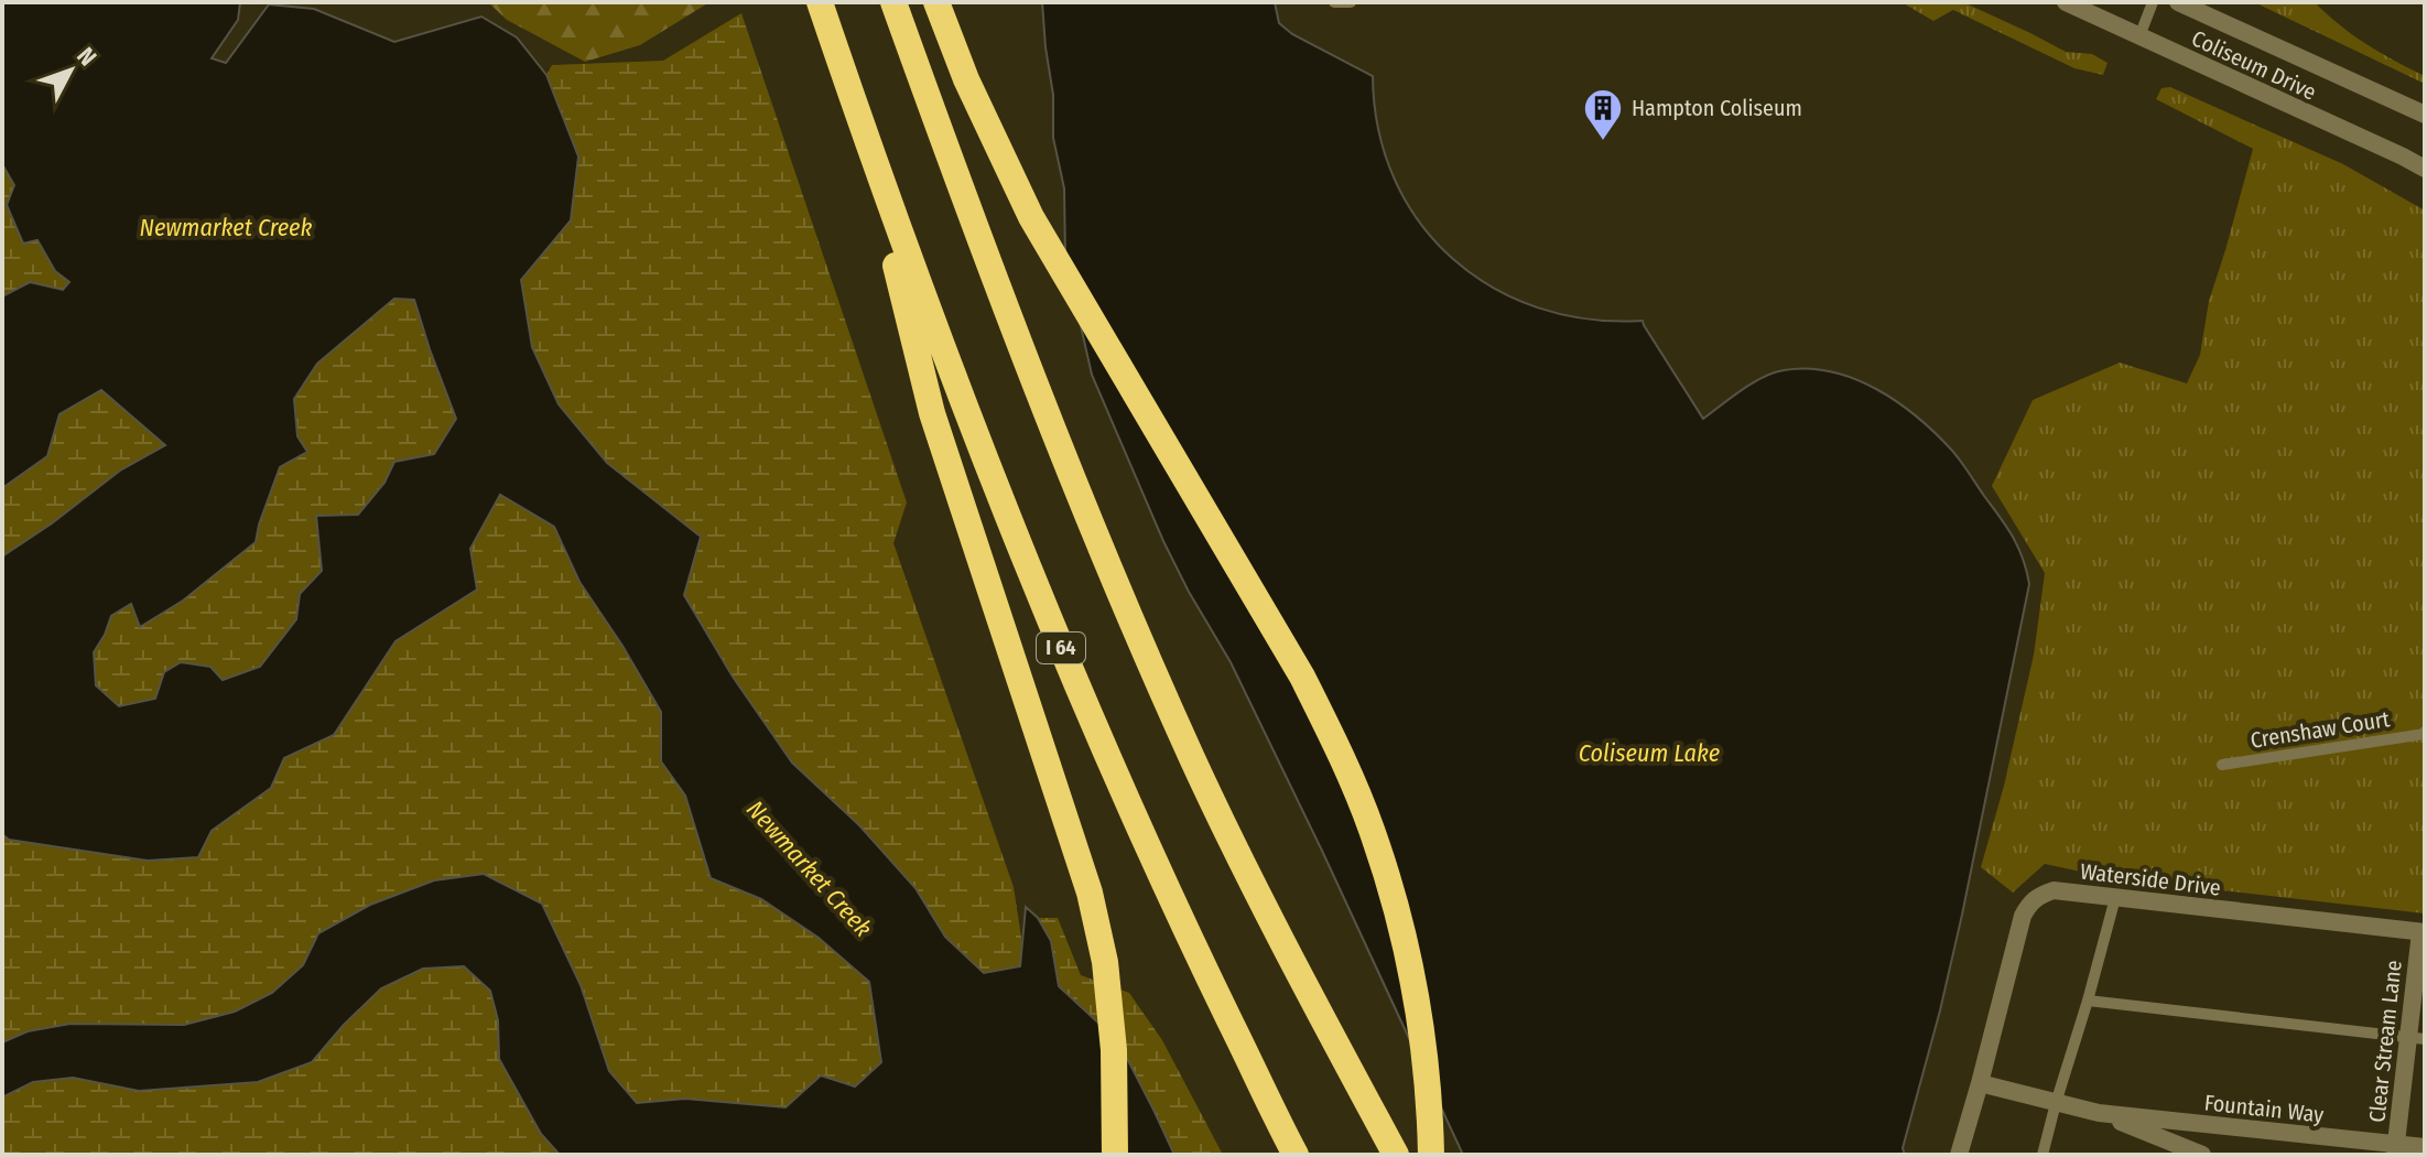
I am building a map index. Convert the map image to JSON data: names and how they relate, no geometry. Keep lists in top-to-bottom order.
{
  "streets": {
    "highway": ["I 64"],
    "street": [
      "Coliseum Drive",
      "Waterside Drive",
      "Clear Stream Lane",
      "Fountain Way"
    ],
    "lane": ["Crenshaw Court"]
  },
  "crossings": [
    ["Waterside Drive", "Clear Stream Lane"],
    ["Waterside Drive", "Fountain Way"],
    ["Clear Stream Lane", "Fountain Way"]
  ],
  "water": ["Newmarket Creek", "Coliseum Lake"],
  "places": {
    "building": ["Hampton Coliseum"]
  },
  "north": "top right"
}
